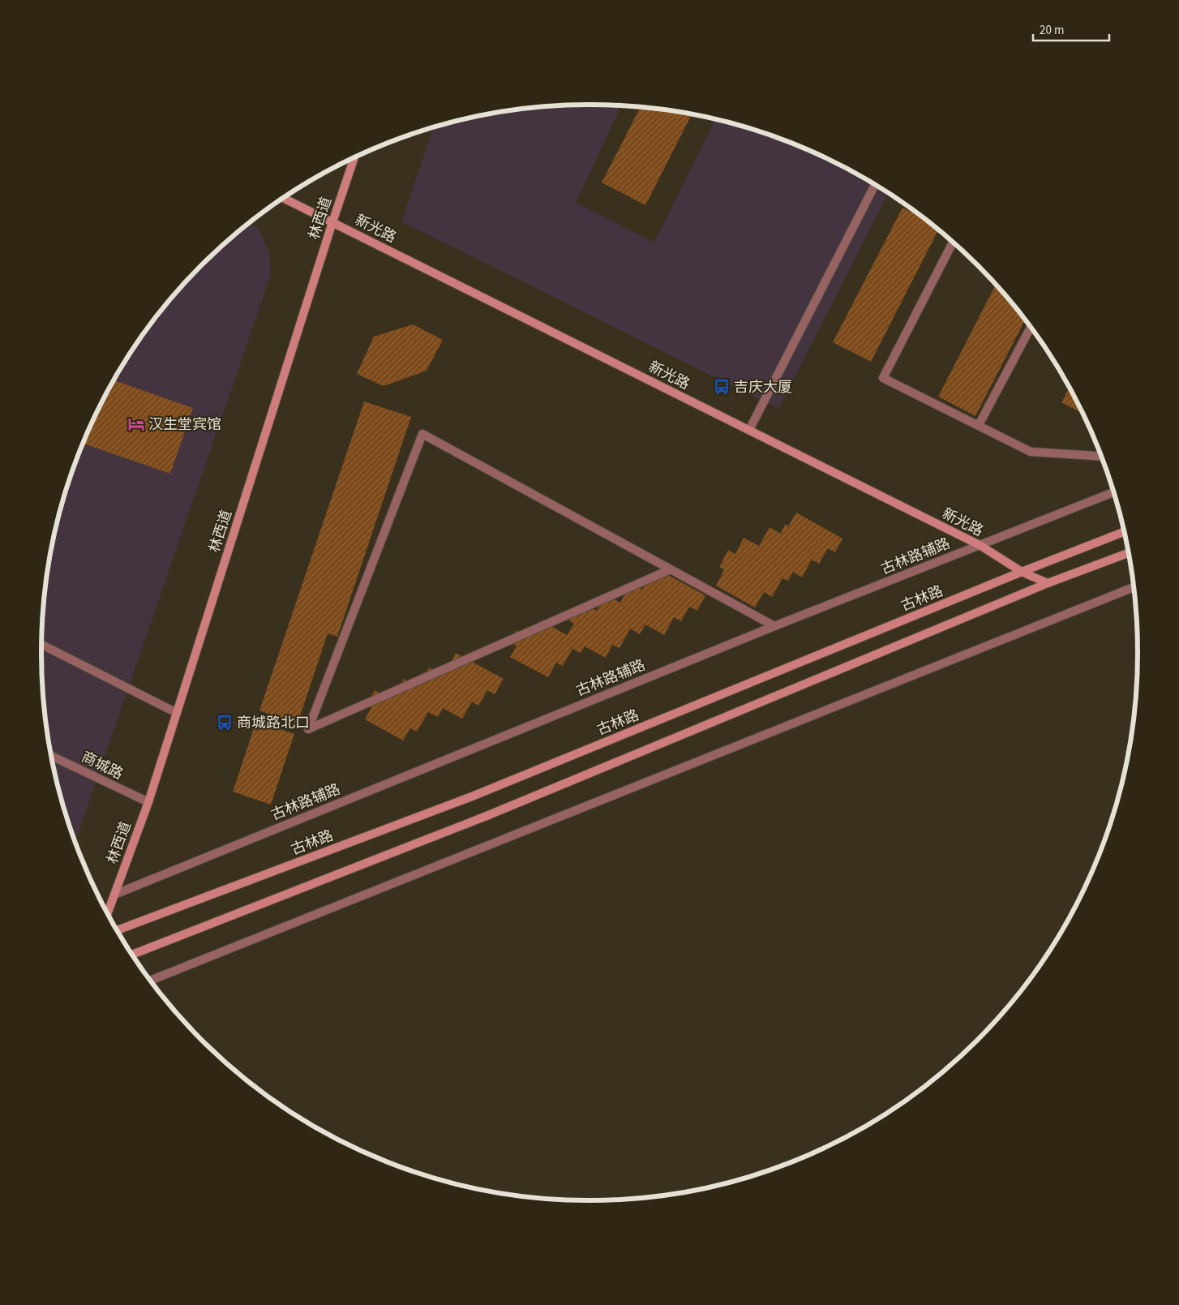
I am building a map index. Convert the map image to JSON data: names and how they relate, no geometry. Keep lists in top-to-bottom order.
{
  "streets": {
    "main road": ["林西道", "新光路", "古林路"],
    "street": ["古林路辅路", "商城路"]
  },
  "crossings": [
    ["林西道", "新光路"],
    ["林西道", "古林路辅路"],
    ["林西道", "商城路"],
    ["新光路", "古林路辅路"],
    ["新光路", "古林路"]
  ],
  "places": {
    "bus stop": ["吉庆大厦", "商城路北口"],
    "hotel": ["汉生堂宾馆"]
  },
  "scale_bar": "20 m"
}
